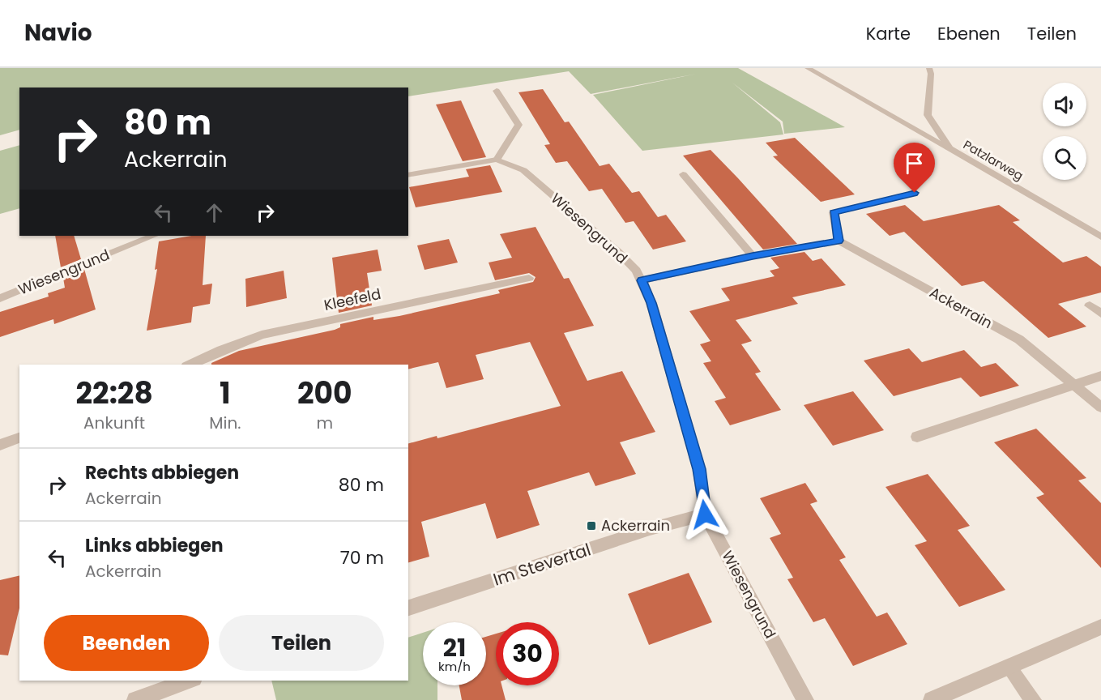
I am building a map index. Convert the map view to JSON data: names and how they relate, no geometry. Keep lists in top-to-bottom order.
{
  "streets": {
    "street": [
      "Patzlarweg",
      "Wiesengrund",
      "Kleefeld",
      "Ackerrain",
      "Im Stevertal"
    ]
  },
  "crossings": [
    ["Wiesengrund", "Im Stevertal"]
  ],
  "places": {
    "transit": ["Ackerrain"]
  },
  "page": {
    "header": "Navio",
    "nav": ["Karte", "Ebenen", "Teilen"],
    "turn": ["80 m", "Ackerrain"],
    "eta": [
      "22:28",
      "Ankunft",
      "1",
      "Min.",
      "200",
      "m"
    ],
    "list": [
      {
        "name": "Rechts abbiegen",
        "note": "Ackerrain",
        "value": "80 m"
      },
      {
        "name": "Links abbiegen",
        "note": "Ackerrain",
        "value": "70 m"
      }
    ],
    "buttons": ["Beenden", "Teilen"],
    "speed": "21 km/h",
    "limit": "30"
  }
}
